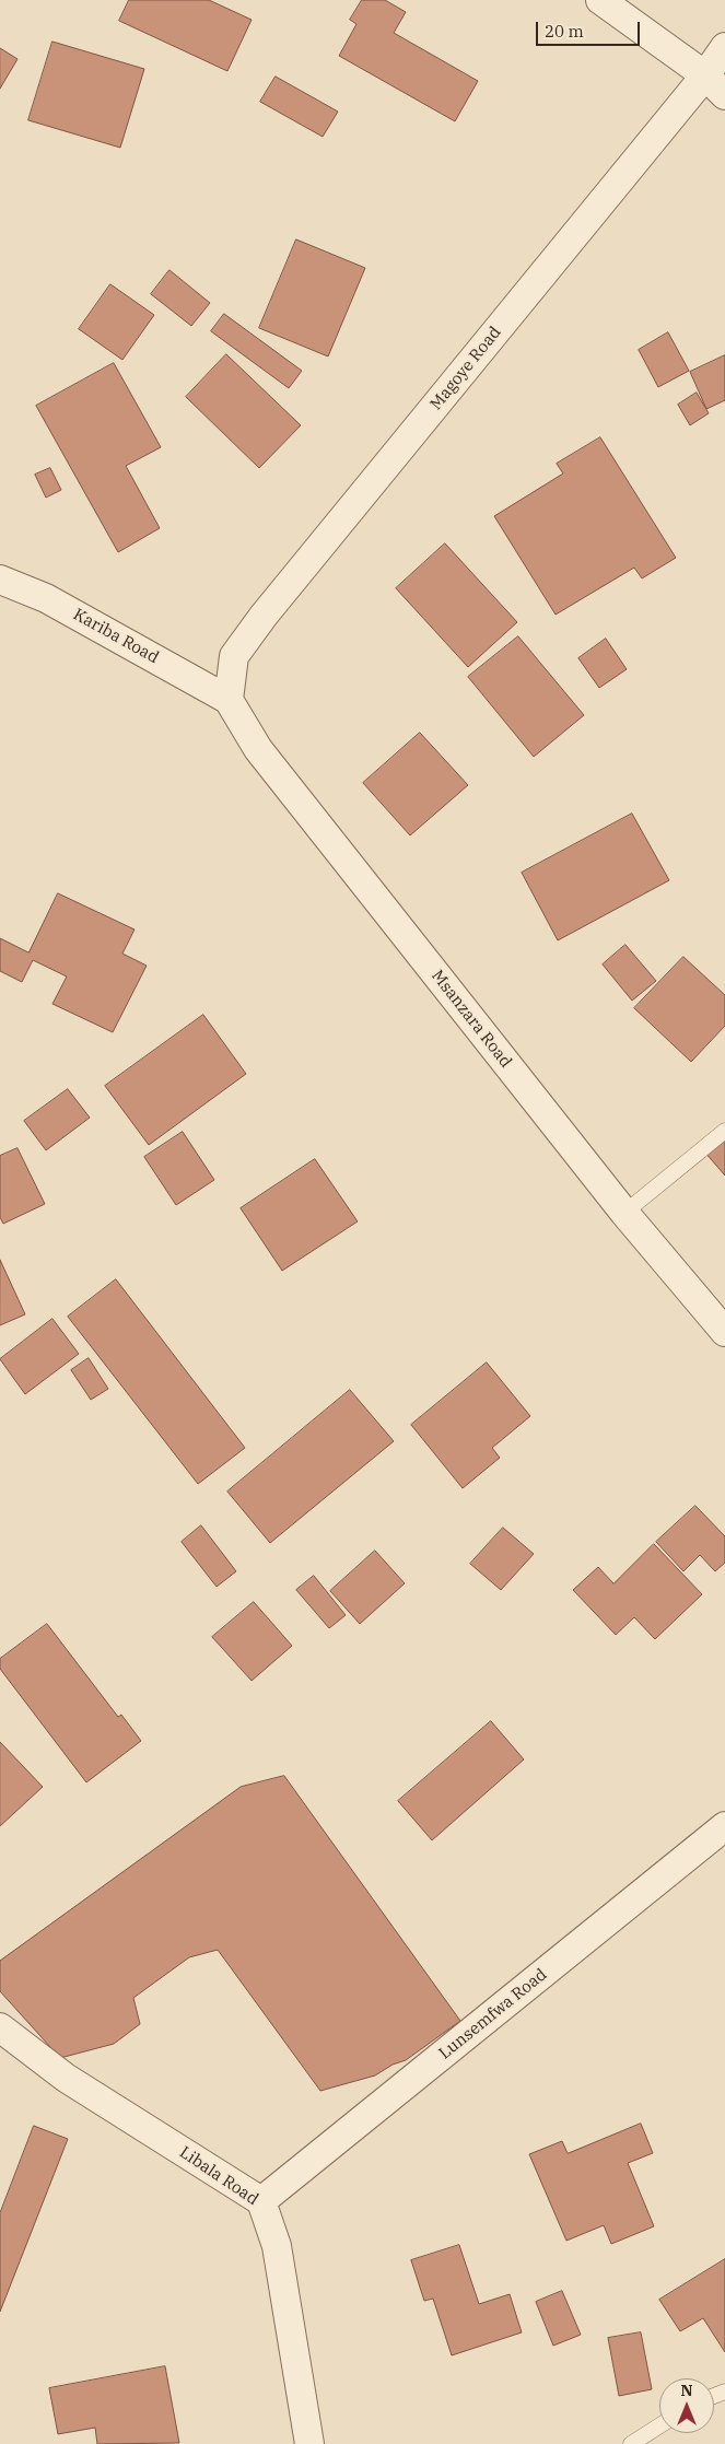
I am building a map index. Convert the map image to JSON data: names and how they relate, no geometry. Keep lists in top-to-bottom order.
{
  "streets": {
    "street": [
      "Magoye Road",
      "Kariba Road",
      "Msanzara Road",
      "Lunsemfwa Road",
      "Libala Road"
    ]
  },
  "crossings": [
    ["Magoye Road", "Kariba Road"],
    ["Magoye Road", "Msanzara Road"],
    ["Kariba Road", "Msanzara Road"],
    ["Lunsemfwa Road", "Libala Road"]
  ],
  "scale_bar": "20 m",
  "north": "top"
}
